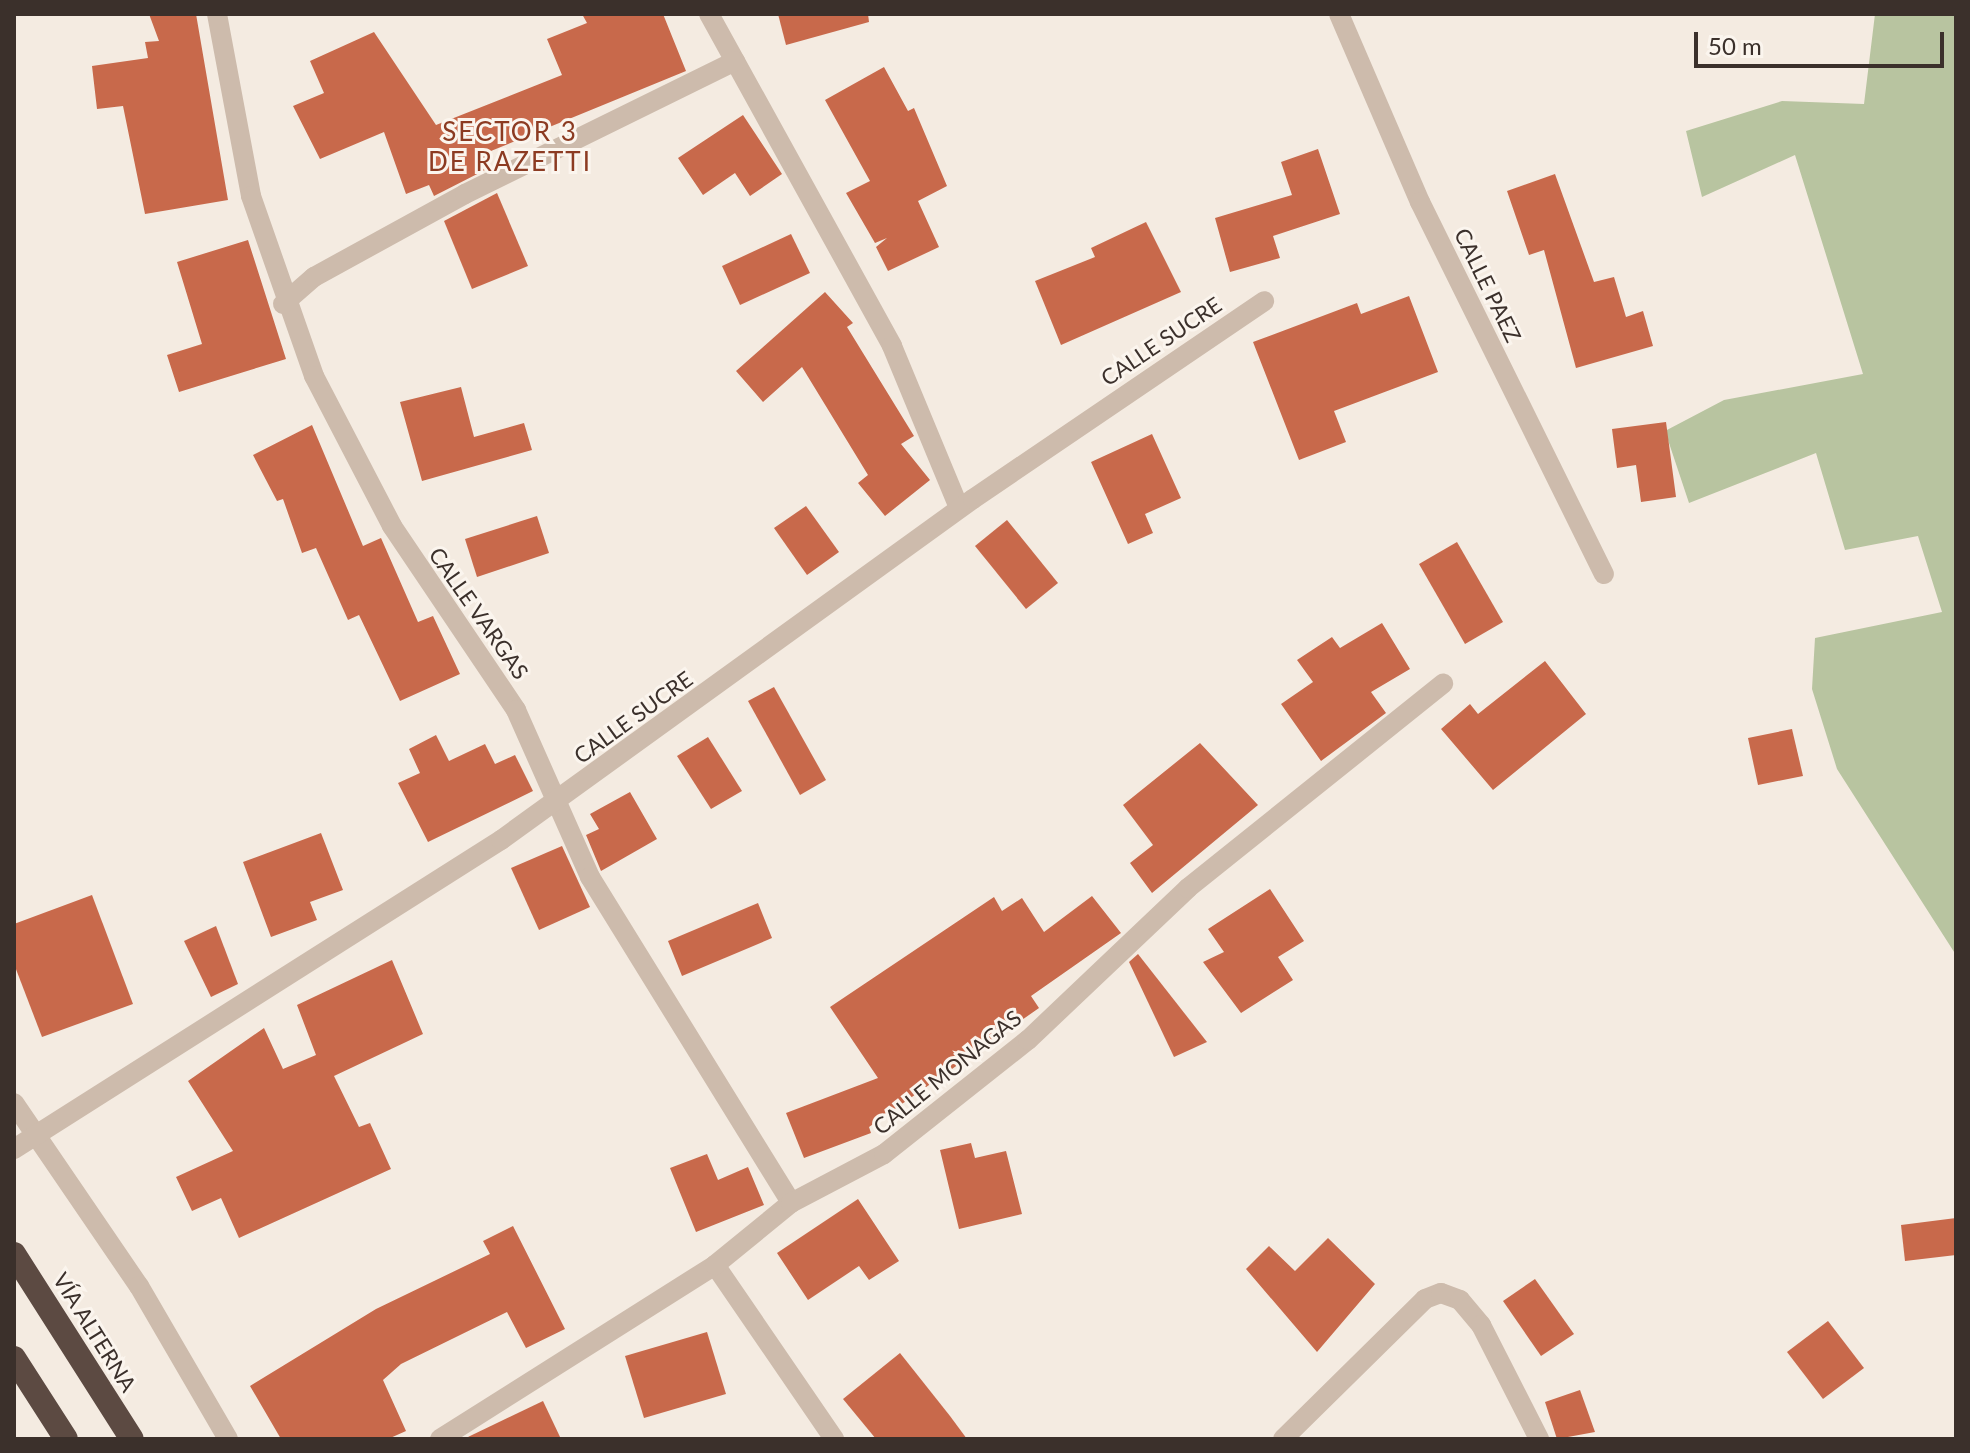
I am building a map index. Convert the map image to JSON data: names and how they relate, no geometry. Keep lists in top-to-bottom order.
{
  "streets": {
    "highway": ["VÍA ALTERNA"],
    "street": [
      "CALLE PAEZ",
      "CALLE SUCRE",
      "CALLE VARGAS",
      "CALLE MONAGAS"
    ]
  },
  "crossings": [
    ["CALLE SUCRE", "CALLE VARGAS"],
    ["CALLE VARGAS", "CALLE MONAGAS"]
  ],
  "districts": ["SECTOR 3 DE RAZETTI"],
  "scale_bar": "50 m"
}
